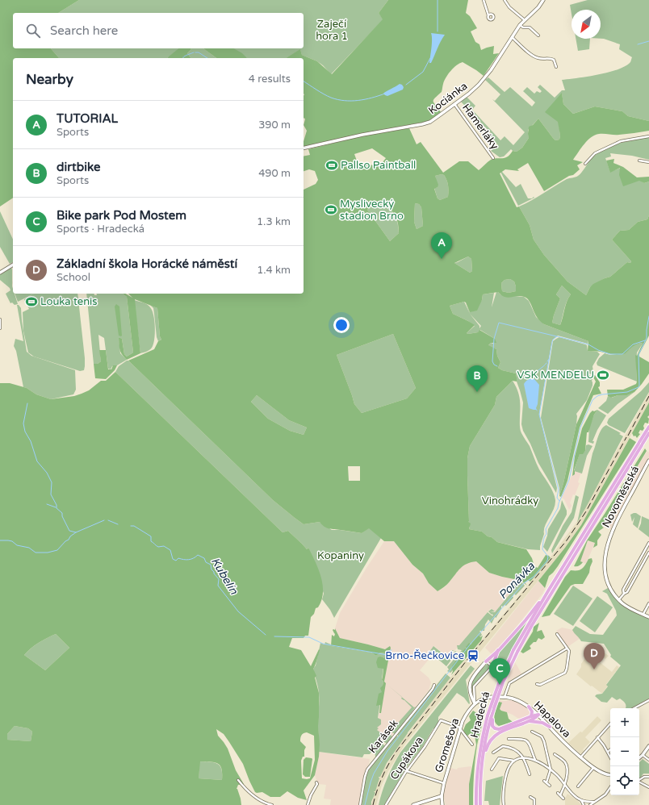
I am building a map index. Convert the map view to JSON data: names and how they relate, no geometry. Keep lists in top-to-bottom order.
{
  "streets": {
    "highway": ["Hradecká"],
    "street": [
      "Kociánka",
      "Hamerláky",
      "Novoměstská",
      "Hapalova",
      "Karásek",
      "Gromešova",
      "Cupákova"
    ]
  },
  "crossings": [
    ["Kociánka", "Hamerláky"],
    ["Hapalova", "Gromešova"],
    ["Gromešova", "Cupákova"]
  ],
  "water": ["Kubelín", "Ponávka"],
  "parks": ["Zaječí hora 1", "Vinohrádky", "Kopaniny"],
  "places": {
    "sports": [
      "Pallso Paintball",
      "Myslivecký stadion Brno",
      "Louka tenis",
      "VSK MENDELU"
    ],
    "station": ["Brno-Řečkovice"]
  },
  "north": "bottom left",
  "page": {
    "search": "Search here",
    "heading": ["Nearby", "4 results"],
    "list": [
      {
        "mark": "A",
        "name": "TUTORIAL",
        "note": "Sports",
        "value": "390 m"
      },
      {
        "mark": "B",
        "name": "dirtbike",
        "note": "Sports",
        "value": "490 m"
      },
      {
        "mark": "C",
        "name": "Bike park Pod Mostem",
        "note": "Sports · Hradecká",
        "value": "1.3 km"
      },
      {
        "mark": "D",
        "name": "Základní škola Horácké náměstí",
        "note": "School",
        "value": "1.4 km"
      }
    ],
    "pins": [
      "A",
      "B",
      "D",
      "C"
    ],
    "map_buttons": ["+", "−"]
  }
}
